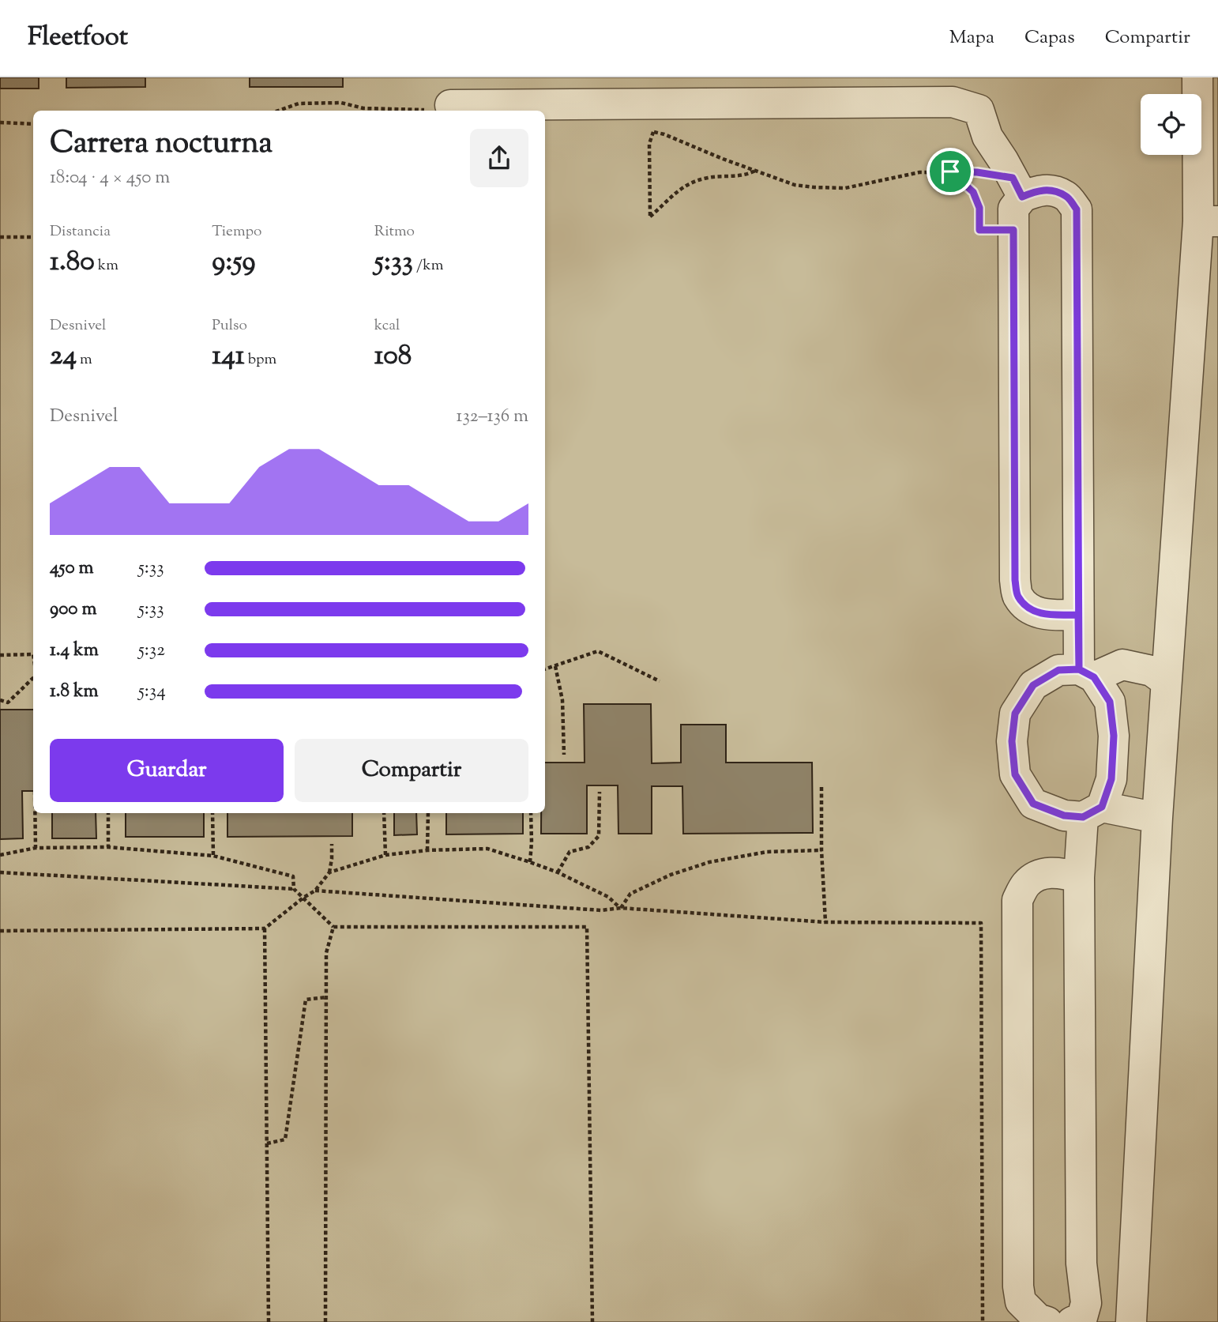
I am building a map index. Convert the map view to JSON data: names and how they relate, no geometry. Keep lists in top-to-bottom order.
{
  "page": {
    "header": "Fleetfoot",
    "nav": ["Mapa", "Capas", "Compartir"],
    "heading": ["Carrera nocturna", "18:04 · 4 × 450 m"],
    "stats": [
      ["Distancia", "1.80 km"],
      ["Tiempo", "9:59"],
      ["Ritmo", "5:33 /km"],
      ["Desnivel", "24 m"],
      ["Pulso", "141 bpm"],
      ["kcal", "108"]
    ],
    "chart": ["Desnivel", "132–136 m"],
    "list": [
      {
        "name": "450 m",
        "note": "5:33"
      },
      {
        "name": "900 m",
        "note": "5:33"
      },
      {
        "name": "1.4 km",
        "note": "5:32"
      },
      {
        "name": "1.8 km",
        "note": "5:34"
      }
    ],
    "buttons": ["Guardar", "Compartir"]
  }
}
